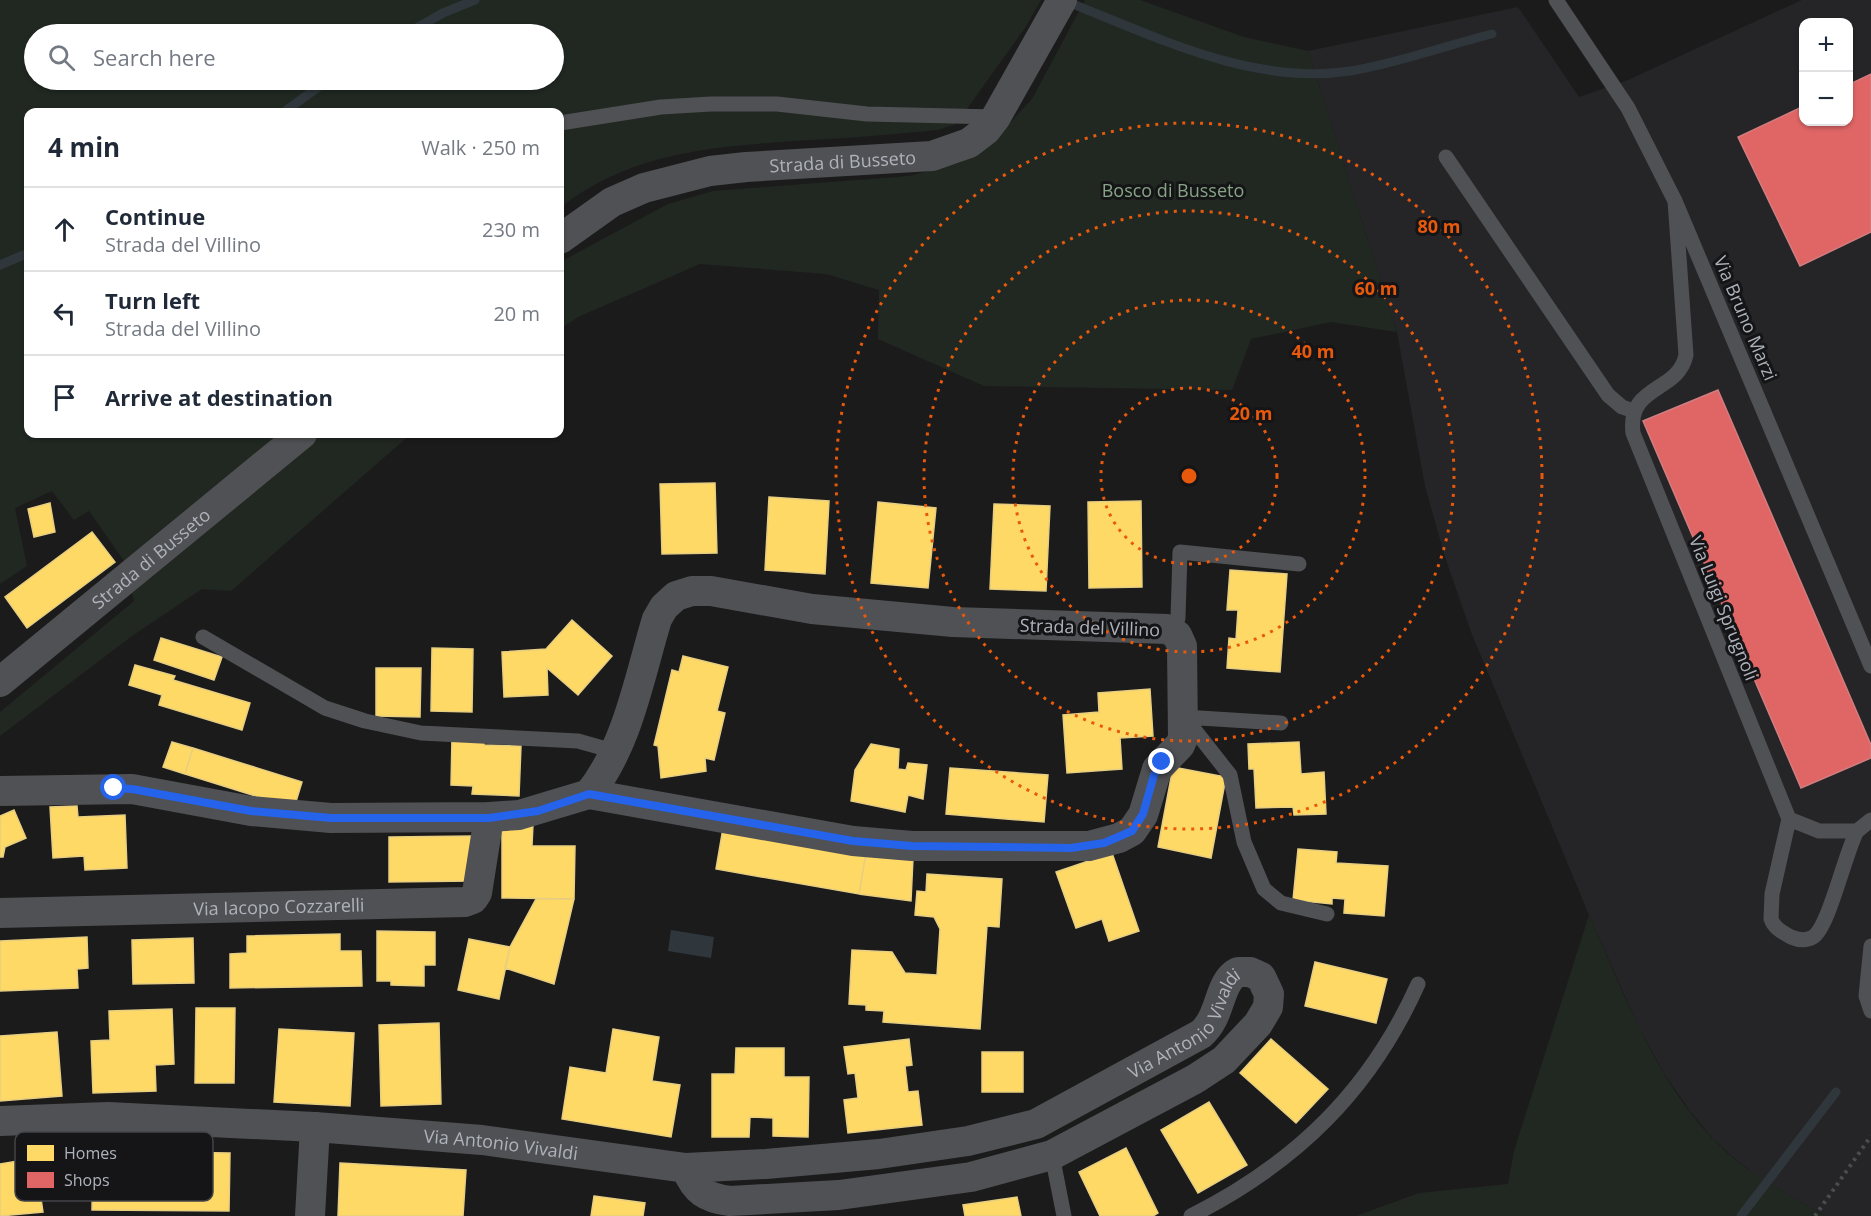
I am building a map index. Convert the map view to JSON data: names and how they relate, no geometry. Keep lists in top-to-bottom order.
{
  "streets": {
    "street": [
      "Strada di Busseto",
      "Strada del Villino",
      "Via Iacopo Cozzarelli",
      "Via Antonio Vivaldi"
    ],
    "lane": ["Via Bruno Marzi", "Via Luigi Sprugnoli"]
  },
  "crossings": [
    ["Strada del Villino", "Via Iacopo Cozzarelli"]
  ],
  "parks": ["Bosco di Busseto"],
  "legend": ["Homes", "Shops"],
  "page": {
    "map_buttons": ["+", "−"],
    "search": "Search here",
    "heading": ["4 min", "Walk · 250 m"],
    "list": [
      ["Continue", "Strada del Villino", "230 m"],
      ["Turn left", "Strada del Villino", "20 m"],
      "Arrive at destination"
    ]
  },
  "rings": [
    "80 m",
    "60 m",
    "40 m",
    "20 m"
  ]
}
